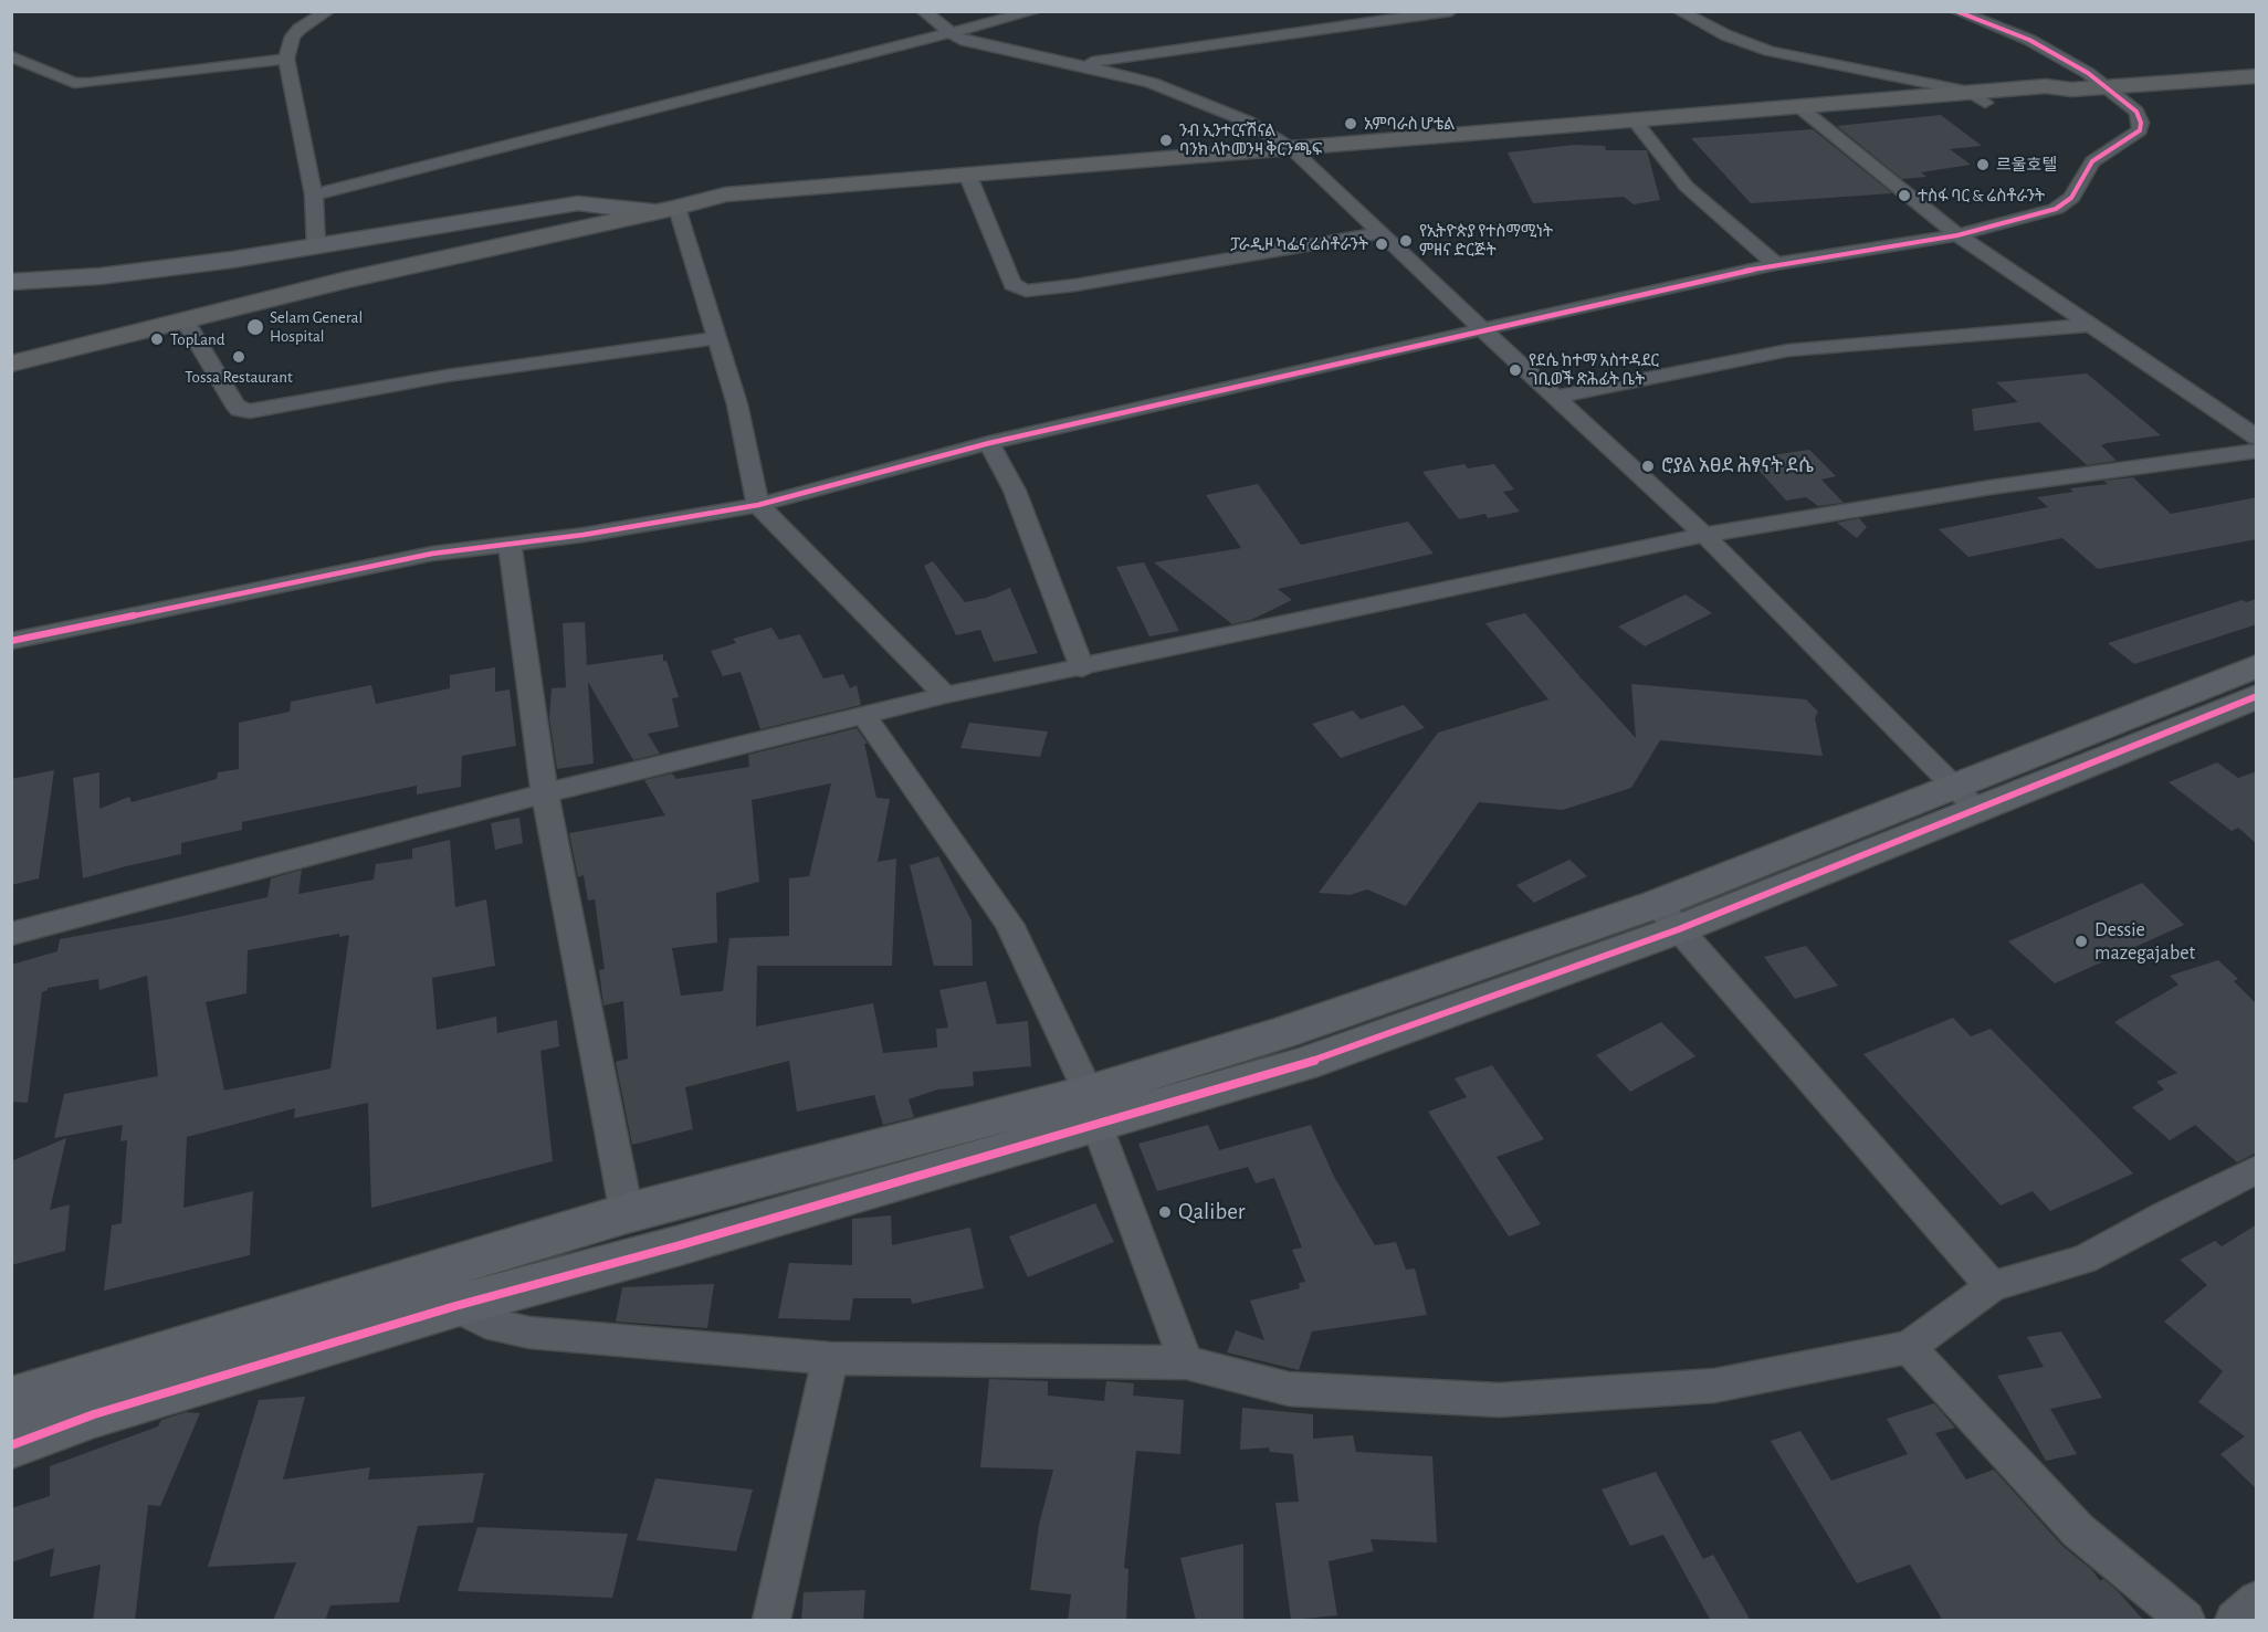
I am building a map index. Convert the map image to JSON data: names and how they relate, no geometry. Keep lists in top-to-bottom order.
{
  "places": [
    "አምባራስ ሆቴል",
    "ንብ ኢንተርናሽናል ባንክ ላኮመንዛ ቅርንጫፍ",
    "르울호텔",
    "ተስፋ ባር & ሬስቶራንት",
    "የኢትዮጵያ የተስማሚነት ምዘና ድርጅት",
    "ፓራዲዞ ካፌና ሬስቶራንት",
    "Selam General Hospital",
    "TopLand",
    "Tossa Restaurant",
    "የደሴ ከተማ አስተዳደር ገቢወች ጽሕፊት ቤት",
    "ሮያል አፀደ ሕፃናት ደሴ",
    "Dessie mazegajabet",
    "Qaliber"
  ]
}
